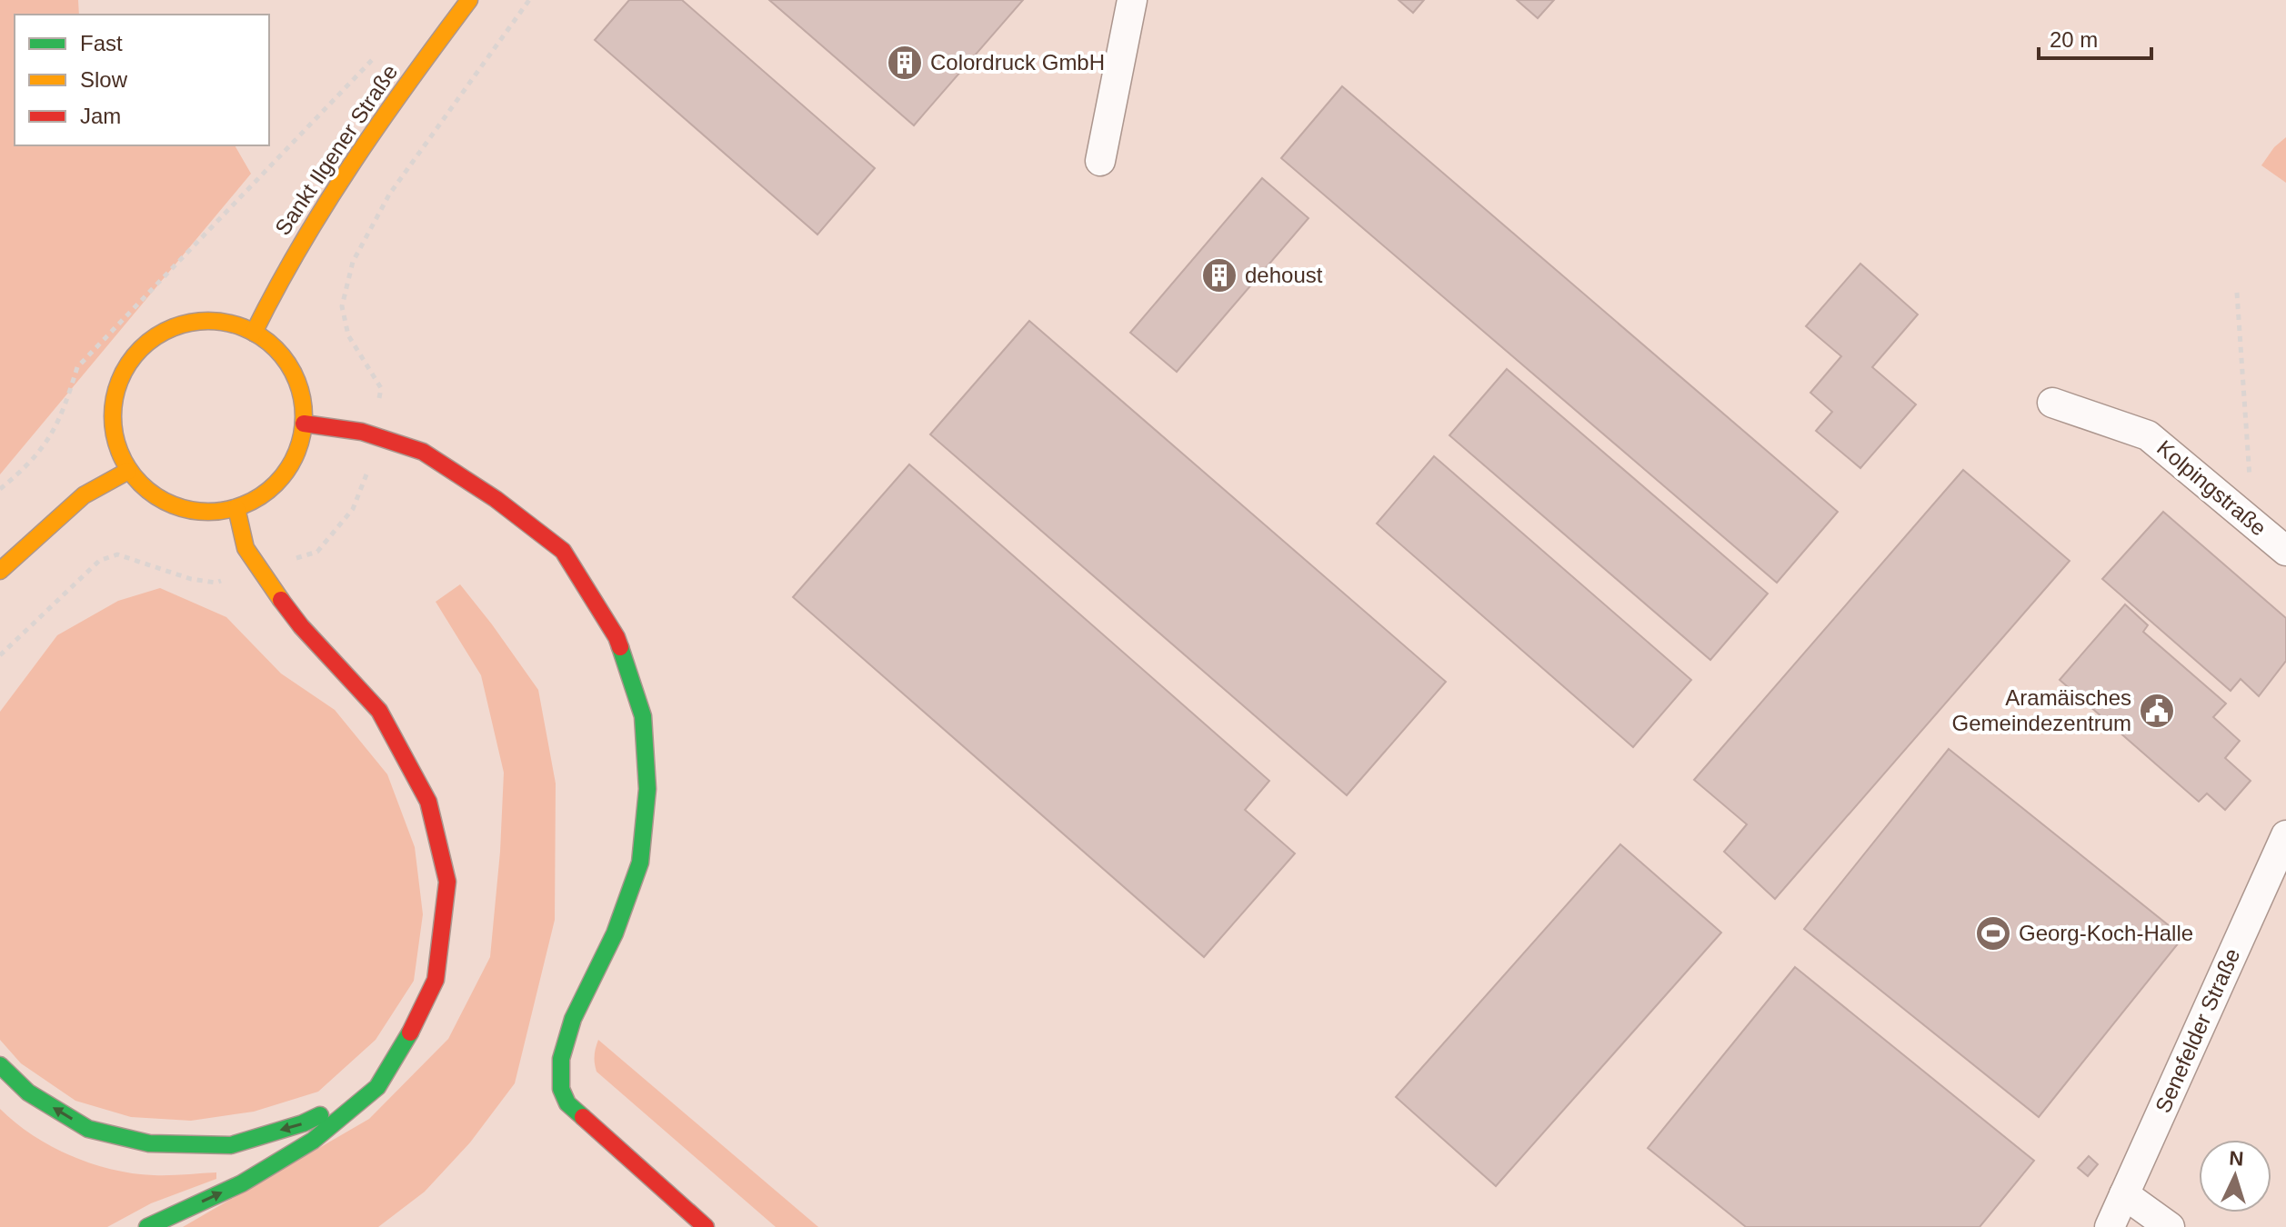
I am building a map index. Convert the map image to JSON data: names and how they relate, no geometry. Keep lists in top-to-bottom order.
{
  "streets": {
    "street": ["Sankt Ilgener Straße", "Kolpingstraße", "Senefelder Straße"]
  },
  "places": {
    "building": ["Colordruck GmbH", "dehoust"],
    "public building": ["Aramäisches Gemeindezentrum"],
    "sports": ["Georg-Koch-Halle"]
  },
  "legend": ["Fast", "Slow", "Jam"],
  "scale_bar": "20 m",
  "north": "top"
}
